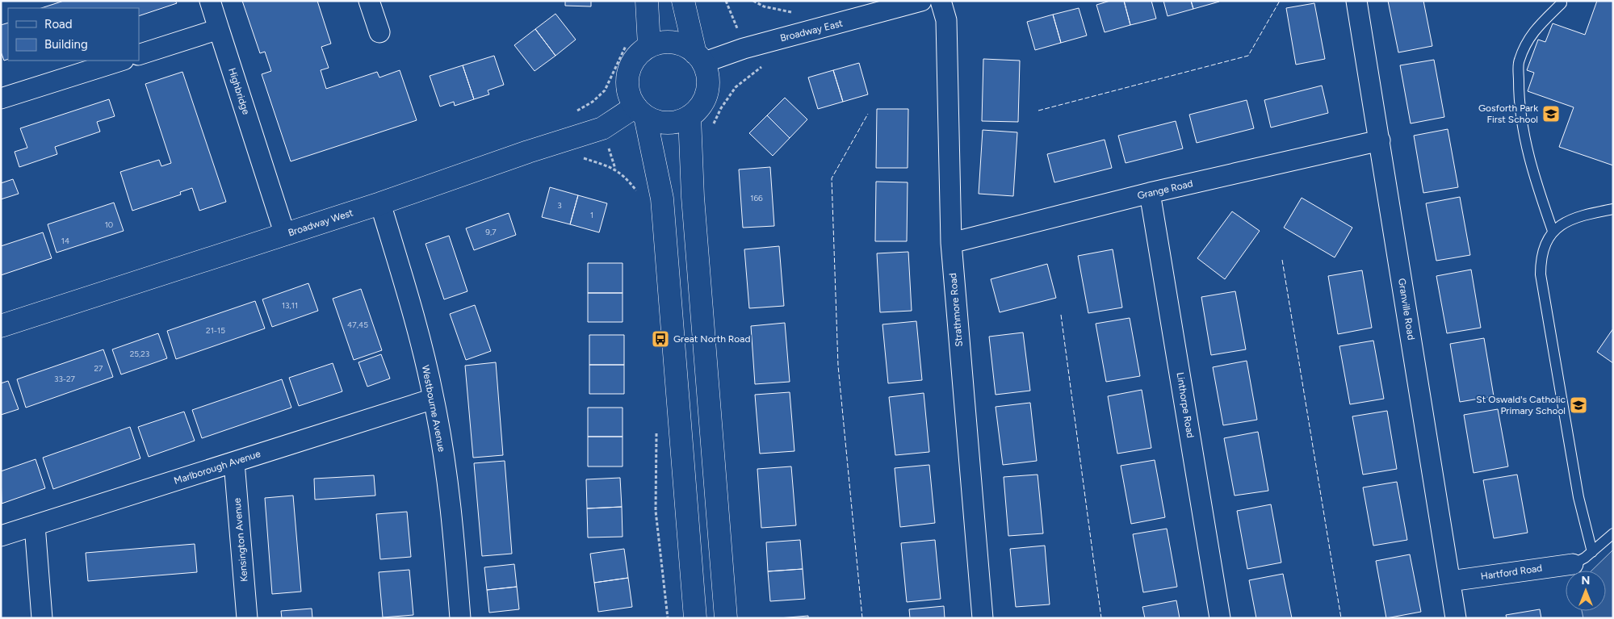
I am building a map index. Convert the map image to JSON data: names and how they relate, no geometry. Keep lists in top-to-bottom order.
{
  "streets": {
    "main road": ["Broadway West"],
    "street": [
      "Broadway East",
      "Highbridge",
      "Grange Road",
      "Granville Road",
      "Strathmore Road",
      "Linthorpe Road",
      "Westbourne Avenue",
      "Marlborough Avenue",
      "Kensington Avenue",
      "Hartford Road"
    ]
  },
  "crossings": [
    ["Broadway East", "Broadway West"],
    ["Highbridge", "Broadway West"],
    ["Grange Road", "Granville Road"],
    ["Grange Road", "Strathmore Road"],
    ["Grange Road", "Linthorpe Road"],
    ["Broadway West", "Westbourne Avenue"],
    ["Granville Road", "Hartford Road"],
    ["Westbourne Avenue", "Marlborough Avenue"],
    ["Marlborough Avenue", "Kensington Avenue"]
  ],
  "places": {
    "school or university": ["Gosforth Park First School", "St Oswald's Catholic Primary School"],
    "bus stop": ["Great North Road"]
  },
  "house_numbers": [
    "166",
    "3",
    "1",
    "10",
    "9,7",
    "14",
    "13,11",
    "47,45",
    "21-15",
    "25,23",
    "27",
    "33-27"
  ],
  "legend": ["Road", "Building"],
  "north": "top"
}
